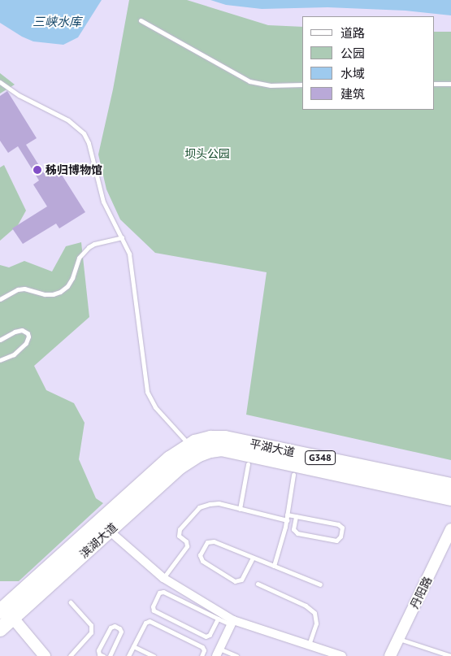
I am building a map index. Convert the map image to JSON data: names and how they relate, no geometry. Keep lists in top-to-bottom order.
{
  "streets": {
    "highway": ["平湖大道", "G348", "滨湖大道"],
    "main road": ["丹阳路"]
  },
  "crossings": [
    ["平湖大道", "滨湖大道"]
  ],
  "water": ["三峡水库"],
  "parks": ["坝头公园"],
  "places": ["秭归博物馆"],
  "legend": [
    "道路",
    "公园",
    "水域",
    "建筑"
  ]
}
